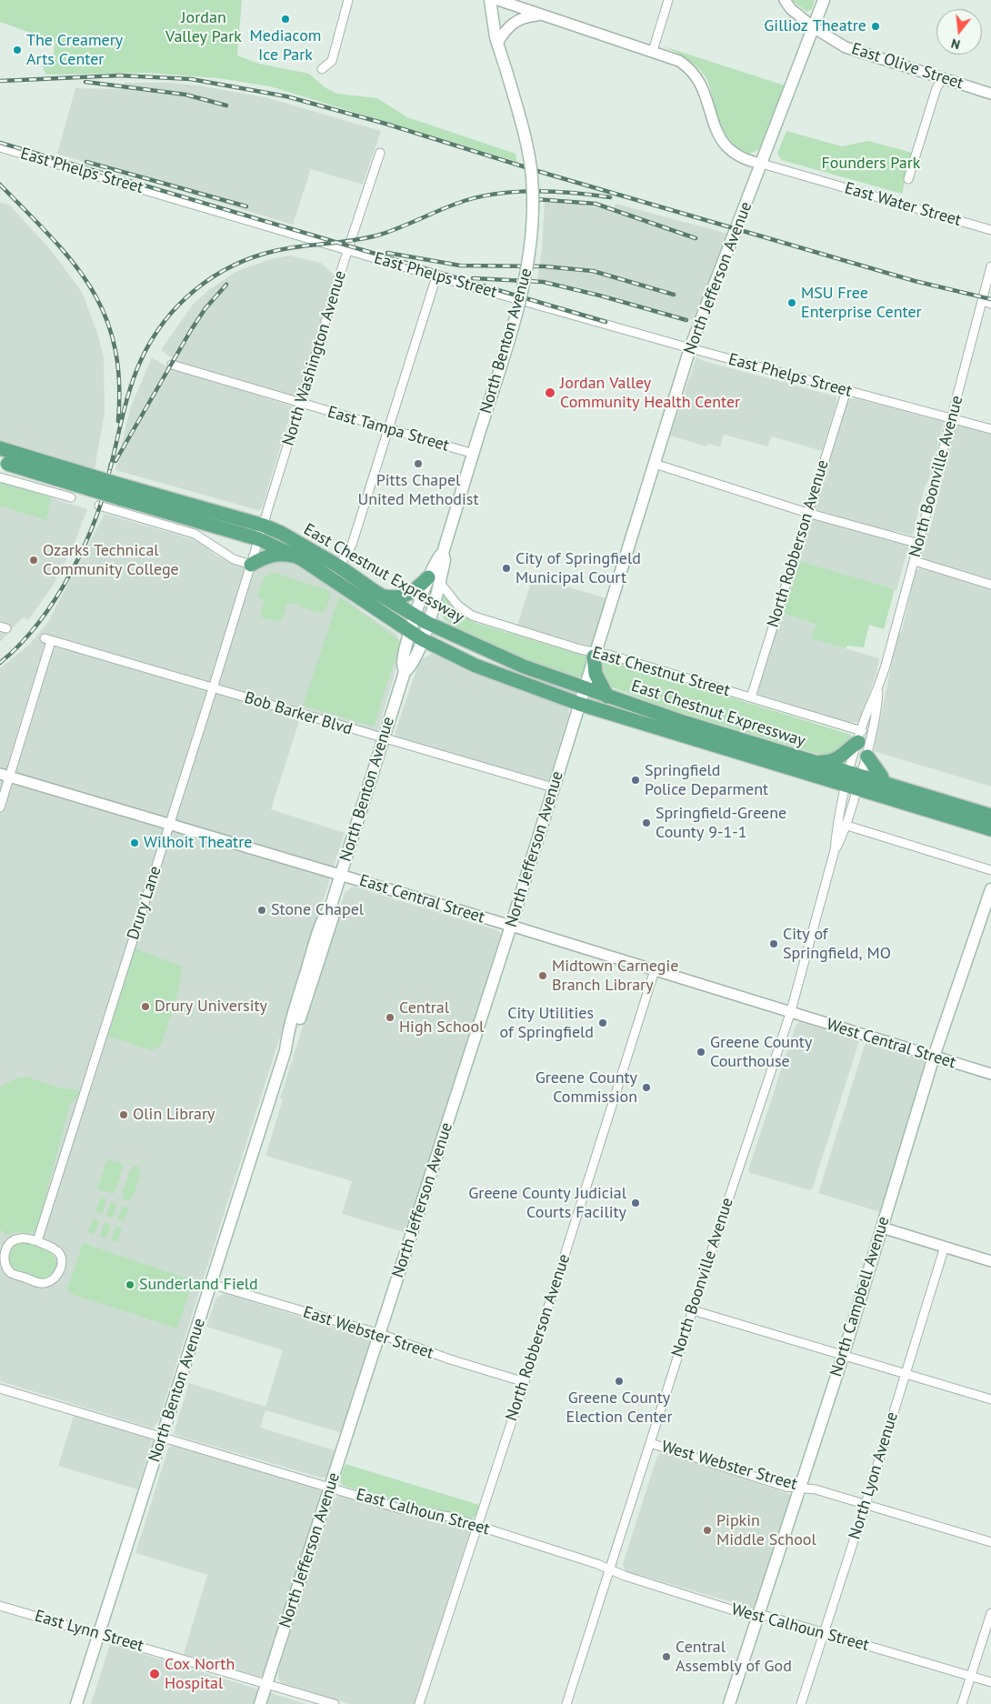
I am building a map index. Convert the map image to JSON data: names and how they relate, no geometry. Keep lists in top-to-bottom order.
{
  "streets": {
    "main road": [
      "North Jefferson Avenue",
      "North Benton Avenue",
      "East Chestnut Expressway",
      "North Campbell Avenue"
    ],
    "street": [
      "East Olive Street",
      "East Phelps Street",
      "East Water Street",
      "North Washington Avenue",
      "East Tampa Street",
      "North Boonville Avenue",
      "North Robberson Avenue",
      "East Chestnut Street",
      "Bob Barker Blvd",
      "East Central Street",
      "Drury Lane",
      "West Central Street",
      "East Webster Street",
      "West Webster Street",
      "North Lyon Avenue",
      "East Calhoun Street",
      "West Calhoun Street",
      "East Lynn Street"
    ]
  },
  "crossings": [
    ["East Olive Street", "North Jefferson Avenue"],
    ["East Phelps Street", "North Jefferson Avenue"],
    ["East Phelps Street", "North Washington Avenue"],
    ["East Phelps Street", "North Boonville Avenue"],
    ["East Phelps Street", "North Robberson Avenue"],
    ["East Water Street", "North Jefferson Avenue"],
    ["North Jefferson Avenue", "East Chestnut Expressway"],
    ["North Jefferson Avenue", "East Chestnut Street"],
    ["North Jefferson Avenue", "Bob Barker Blvd"],
    ["North Jefferson Avenue", "East Central Street"],
    ["North Jefferson Avenue", "East Webster Street"],
    ["North Jefferson Avenue", "East Calhoun Street"],
    ["North Jefferson Avenue", "East Lynn Street"],
    ["North Benton Avenue", "East Tampa Street"],
    ["North Benton Avenue", "East Chestnut Expressway"],
    ["North Benton Avenue", "East Chestnut Street"],
    ["North Benton Avenue", "Bob Barker Blvd"],
    ["North Benton Avenue", "East Central Street"],
    ["North Benton Avenue", "East Webster Street"],
    ["North Benton Avenue", "East Calhoun Street"],
    ["North Benton Avenue", "East Lynn Street"],
    ["North Washington Avenue", "East Tampa Street"],
    ["North Washington Avenue", "East Chestnut Expressway"],
    ["North Washington Avenue", "Drury Lane"],
    ["North Boonville Avenue", "East Chestnut Expressway"],
    ["North Boonville Avenue", "East Chestnut Street"],
    ["North Boonville Avenue", "East Central Street"],
    ["North Boonville Avenue", "West Central Street"],
    ["North Boonville Avenue", "West Webster Street"],
    ["North Boonville Avenue", "East Calhoun Street"],
    ["North Boonville Avenue", "West Calhoun Street"],
    ["North Robberson Avenue", "East Chestnut Street"],
    ["North Robberson Avenue", "East Central Street"],
    ["North Robberson Avenue", "East Webster Street"],
    ["North Robberson Avenue", "East Calhoun Street"],
    ["Bob Barker Blvd", "East Central Street"],
    ["Bob Barker Blvd", "Drury Lane"],
    ["East Central Street", "Drury Lane"],
    ["East Central Street", "West Central Street"],
    ["West Central Street", "North Campbell Avenue"],
    ["North Campbell Avenue", "West Webster Street"],
    ["North Campbell Avenue", "West Calhoun Street"],
    ["West Webster Street", "North Lyon Avenue"],
    ["North Lyon Avenue", "West Calhoun Street"],
    ["East Calhoun Street", "West Calhoun Street"]
  ],
  "parks": ["Jordan Valley Park", "Founders Park"],
  "places": [
    "Mediacom Ice Park",
    "Gillioz Theatre",
    "The Creamery Arts Center",
    "MSU Free Enterprise Center",
    "Jordan Valley Community Health Center",
    "Pitts Chapel United Methodist",
    "Ozarks Technical Community College",
    "City of Springfield Municipal Court",
    "Springfield Police Deparment",
    "Springfield-Greene County 9-1-1",
    "Wilhoit Theatre",
    "Stone Chapel",
    "City of Springfield, MO",
    "Midtown Carnegie Branch Library",
    "Drury University",
    "Central High School",
    "City Utilities of Springfield",
    "Greene County Courthouse",
    "Greene County Commission",
    "Olin Library",
    "Greene County Judicial Courts Facility",
    "Sunderland Field",
    "Greene County Election Center",
    "Pipkin Middle School",
    "Central Assembly of God",
    "Cox North Hospital"
  ],
  "north": "bottom"
}
